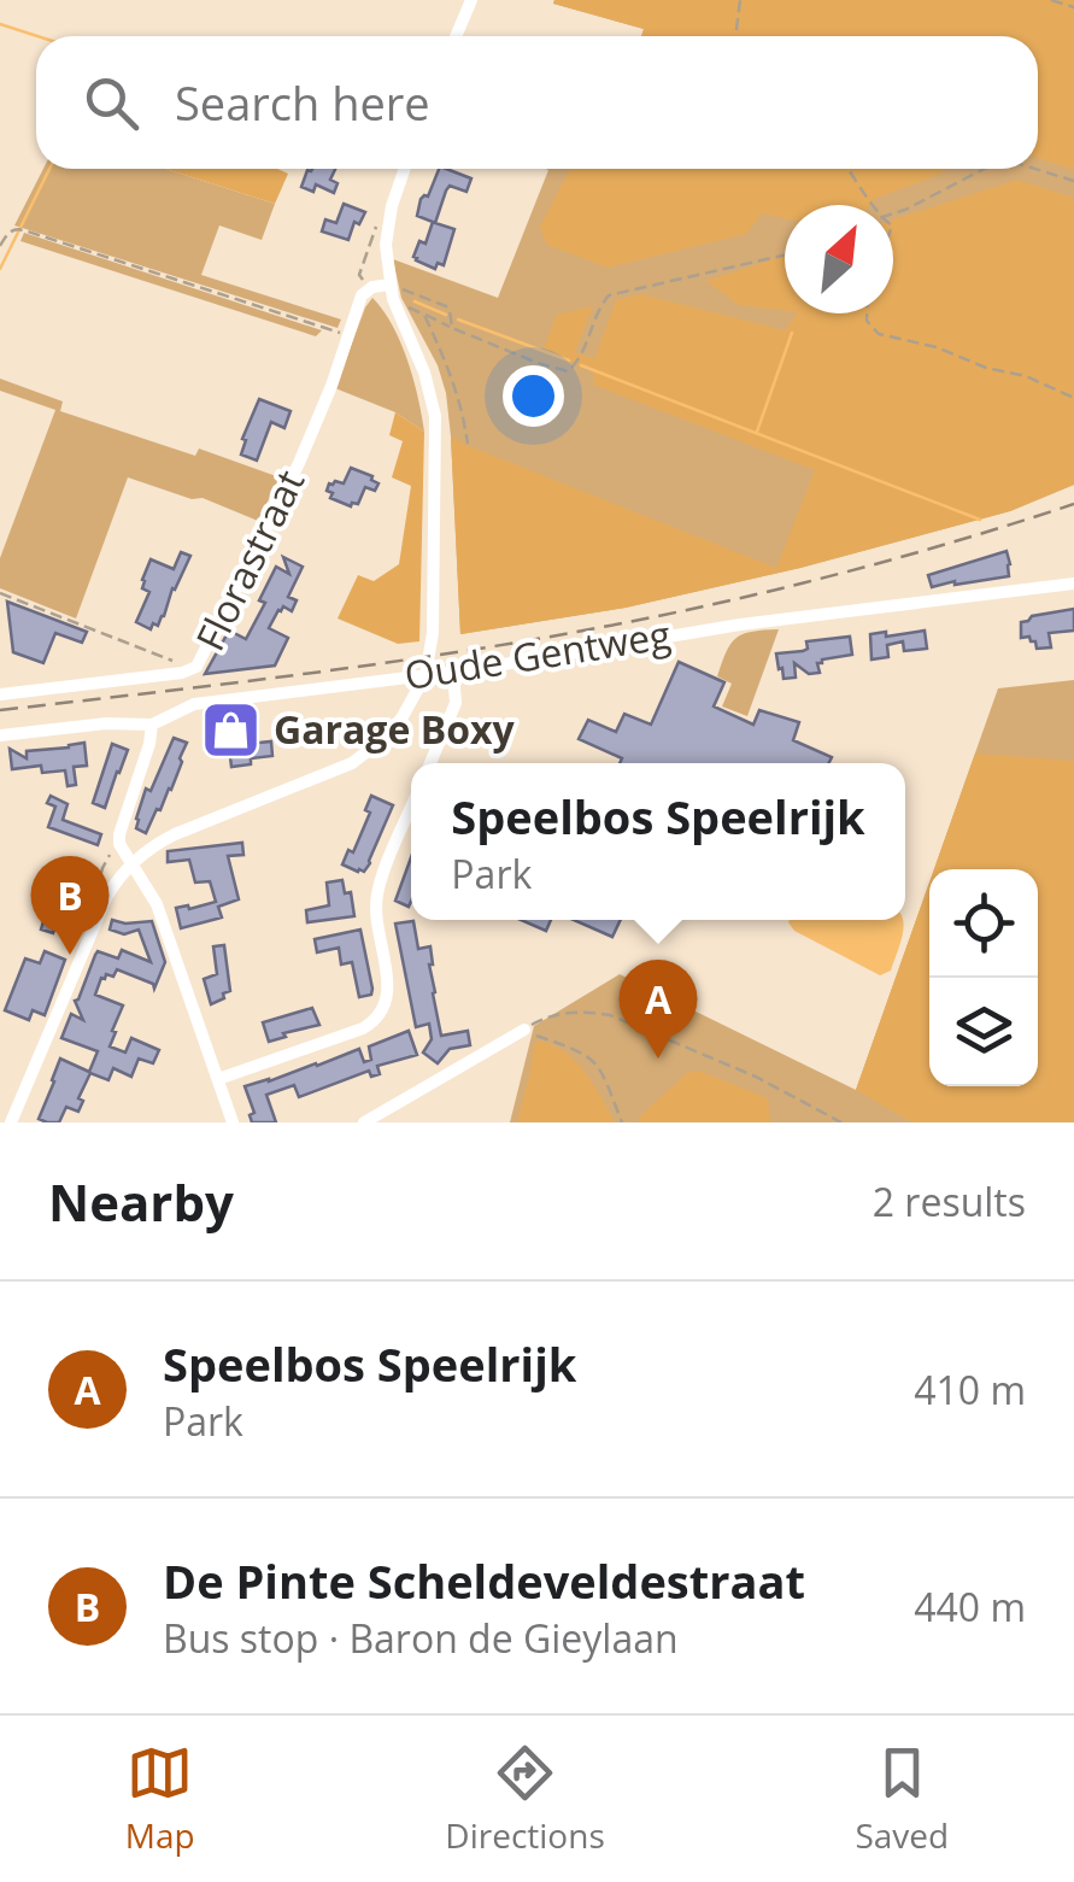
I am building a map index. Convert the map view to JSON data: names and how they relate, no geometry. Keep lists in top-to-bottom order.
{
  "streets": {
    "street": ["Florastraat", "Oude Gentweg"]
  },
  "places": {
    "shop": ["Garage Boxy"]
  },
  "north": "top right",
  "page": {
    "search": "Search here",
    "popup": ["Speelbos Speelrijk", "Park"],
    "pins": ["B", "A"],
    "heading": ["Nearby", "2 results"],
    "list": [
      {
        "mark": "A",
        "name": "Speelbos Speelrijk",
        "note": "Park",
        "value": "410 m"
      },
      {
        "mark": "B",
        "name": "De Pinte Scheldeveldestraat",
        "note": "Bus stop · Baron de Gieylaan",
        "value": "440 m"
      }
    ],
    "nav": ["Map", "Directions", "Saved"]
  }
}
